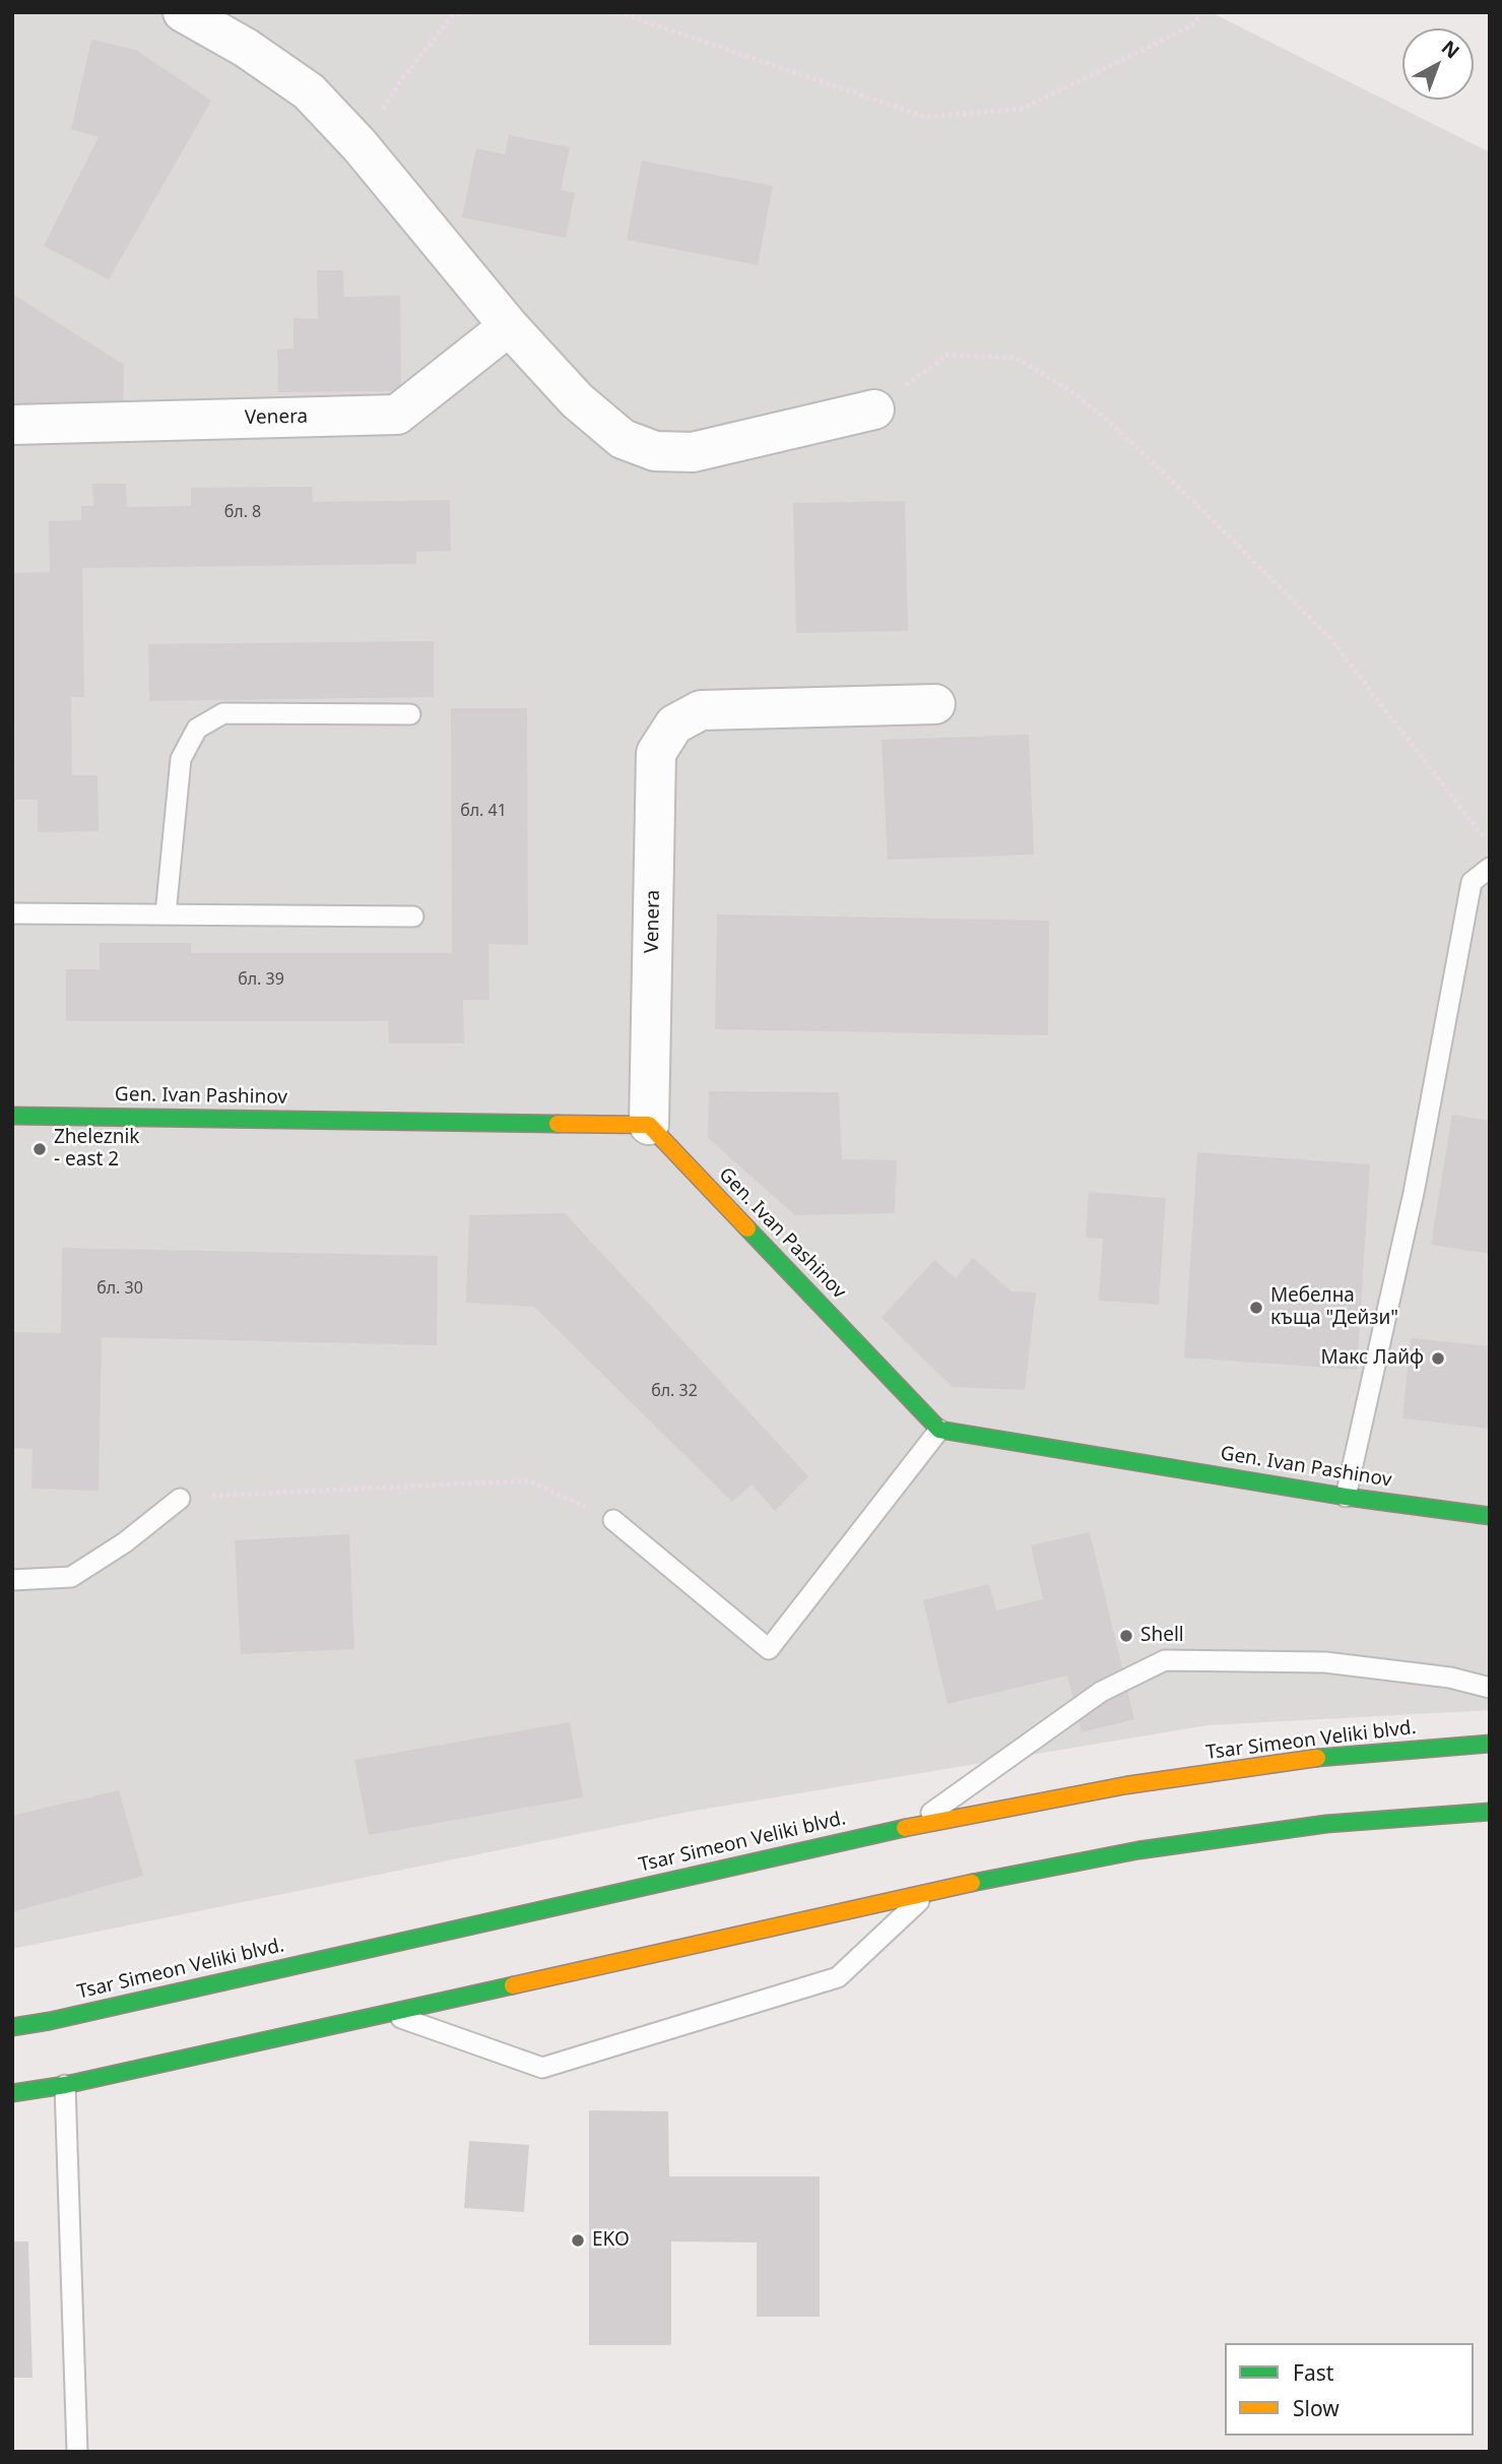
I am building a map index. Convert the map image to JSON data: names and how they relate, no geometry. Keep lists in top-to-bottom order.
{
  "streets": {
    "main road": ["Gen. Ivan Pashinov", "Tsar Simeon Veliki blvd."],
    "street": ["Venera"]
  },
  "crossings": [
    ["Venera", "Gen. Ivan Pashinov"]
  ],
  "places": [
    "Zheleznik - east 2",
    "Мебелна къща \"Дейзи\"",
    "Макс Лайф",
    "Shell",
    "EKO"
  ],
  "house_numbers": [
    "бл. 8",
    "бл. 41",
    "бл. 39",
    "бл. 30",
    "бл. 32"
  ],
  "legend": ["Fast", "Slow"],
  "north": "top right"
}
